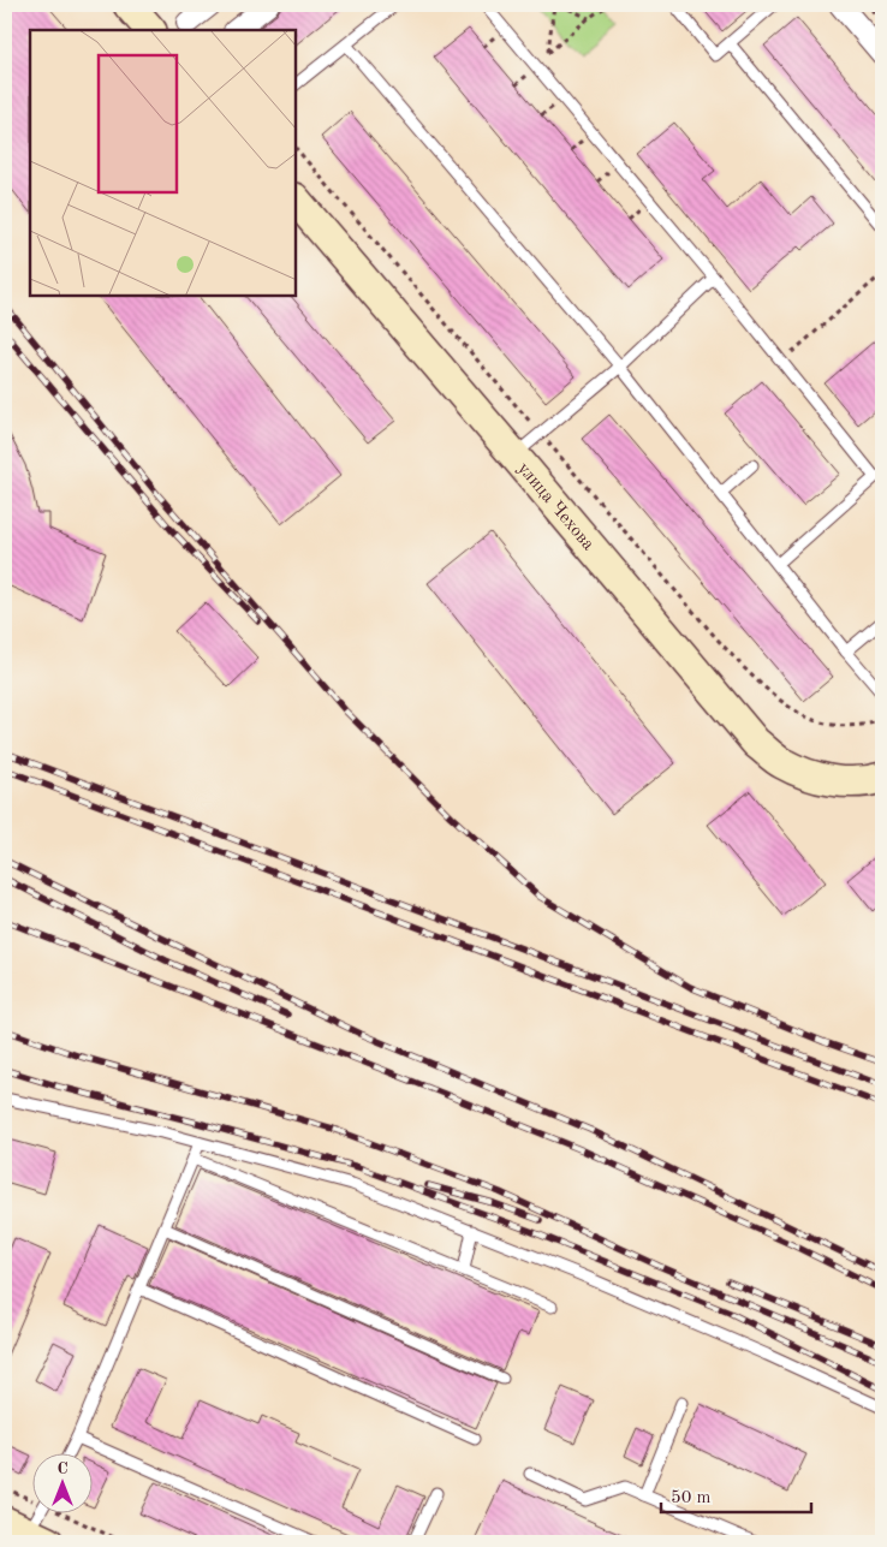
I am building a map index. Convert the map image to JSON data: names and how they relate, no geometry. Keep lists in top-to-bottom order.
{
  "streets": {
    "street": ["улица Чехова"]
  },
  "scale_bar": "50 m",
  "north": "top"
}
